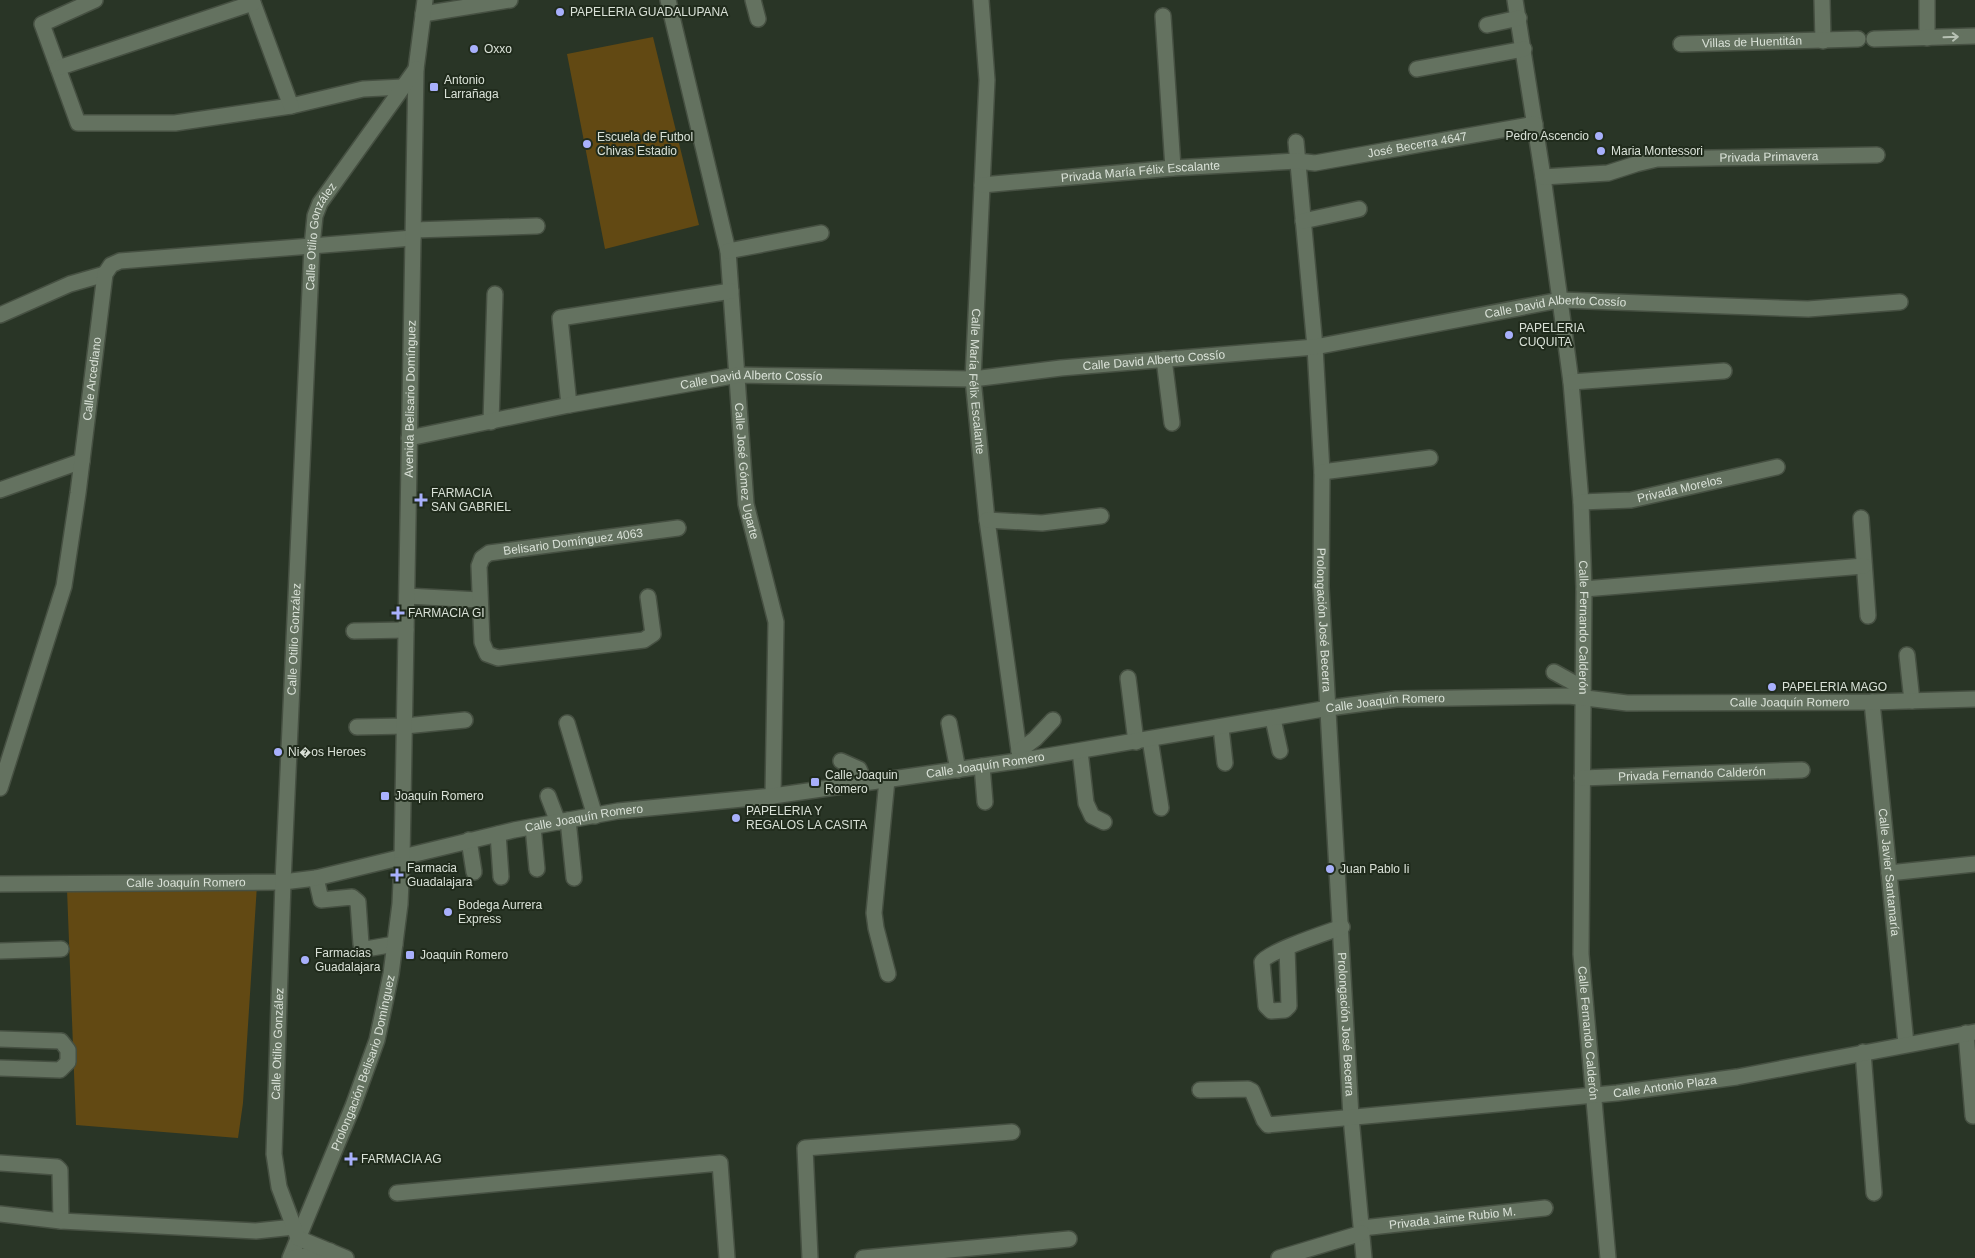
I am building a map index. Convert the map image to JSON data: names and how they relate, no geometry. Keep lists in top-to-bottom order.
{
  "streets": {
    "street": [
      "Villas de Huentitán",
      "José Becerra 4647",
      "Privada Primavera",
      "Privada María Félix Escalante",
      "Calle Otilio González",
      "Calle David Alberto Cossío",
      "Calle Arcediano",
      "Calle María Félix Escalante",
      "Avenida Belisario Domínguez",
      "Calle José Gómez Ugarte",
      "Privada Morelos",
      "Belisario Domínguez 4063",
      "Prolongación José Becerra",
      "Calle Fernando Calderón",
      "Calle Joaquín Romero",
      "Privada Fernando Calderón",
      "Calle Javier Santamaría",
      "Prolongación Belisario Domínguez",
      "Calle Antonio Plaza",
      "Privada Jaime Rubio M."
    ]
  },
  "crossings": [
    ["José Becerra 4647", "Privada María Félix Escalante"],
    ["José Becerra 4647", "Prolongación José Becerra"],
    ["José Becerra 4647", "Calle Fernando Calderón"],
    ["Privada Primavera", "Calle Fernando Calderón"],
    ["Privada María Félix Escalante", "Calle María Félix Escalante"],
    ["Privada María Félix Escalante", "Prolongación José Becerra"],
    ["Calle Otilio González", "Avenida Belisario Domínguez"],
    ["Calle Otilio González", "Calle Joaquín Romero"],
    ["Calle Otilio González", "Prolongación Belisario Domínguez"],
    ["Calle David Alberto Cossío", "Calle María Félix Escalante"],
    ["Calle David Alberto Cossío", "Avenida Belisario Domínguez"],
    ["Calle David Alberto Cossío", "Calle José Gómez Ugarte"],
    ["Calle David Alberto Cossío", "Prolongación José Becerra"],
    ["Calle David Alberto Cossío", "Calle Fernando Calderón"],
    ["Calle María Félix Escalante", "Calle Joaquín Romero"],
    ["Avenida Belisario Domínguez", "Calle Joaquín Romero"],
    ["Avenida Belisario Domínguez", "Prolongación Belisario Domínguez"],
    ["Calle José Gómez Ugarte", "Calle Joaquín Romero"],
    ["Privada Morelos", "Calle Fernando Calderón"],
    ["Prolongación José Becerra", "Calle Joaquín Romero"],
    ["Prolongación José Becerra", "Calle Antonio Plaza"],
    ["Prolongación José Becerra", "Privada Jaime Rubio M."],
    ["Calle Fernando Calderón", "Calle Joaquín Romero"],
    ["Calle Fernando Calderón", "Privada Fernando Calderón"],
    ["Calle Fernando Calderón", "Calle Antonio Plaza"],
    ["Calle Joaquín Romero", "Calle Javier Santamaría"],
    ["Calle Joaquín Romero", "Prolongación Belisario Domínguez"],
    ["Calle Javier Santamaría", "Calle Antonio Plaza"]
  ],
  "places": {
    "other": [
      "PAPELERIA GUADALUPANA",
      "Oxxo",
      "Pedro Ascencio",
      "Escuela de Futbol Chivas Estadio",
      "Maria Montessori",
      "PAPELERIA CUQUITA",
      "PAPELERIA MAGO",
      "Ni�os Heroes",
      "PAPELERIA Y REGALOS LA CASITA",
      "Juan Pablo Ii",
      "Bodega Aurrera Express",
      "Farmacias Guadalajara"
    ],
    "transit": [
      "Antonio Larrañaga",
      "Calle Joaquin Romero",
      "Joaquín Romero",
      "Joaquin Romero"
    ],
    "health": [
      "FARMACIA SAN GABRIEL",
      "FARMACIA GI",
      "Farmacia Guadalajara",
      "FARMACIA AG"
    ]
  }
}
